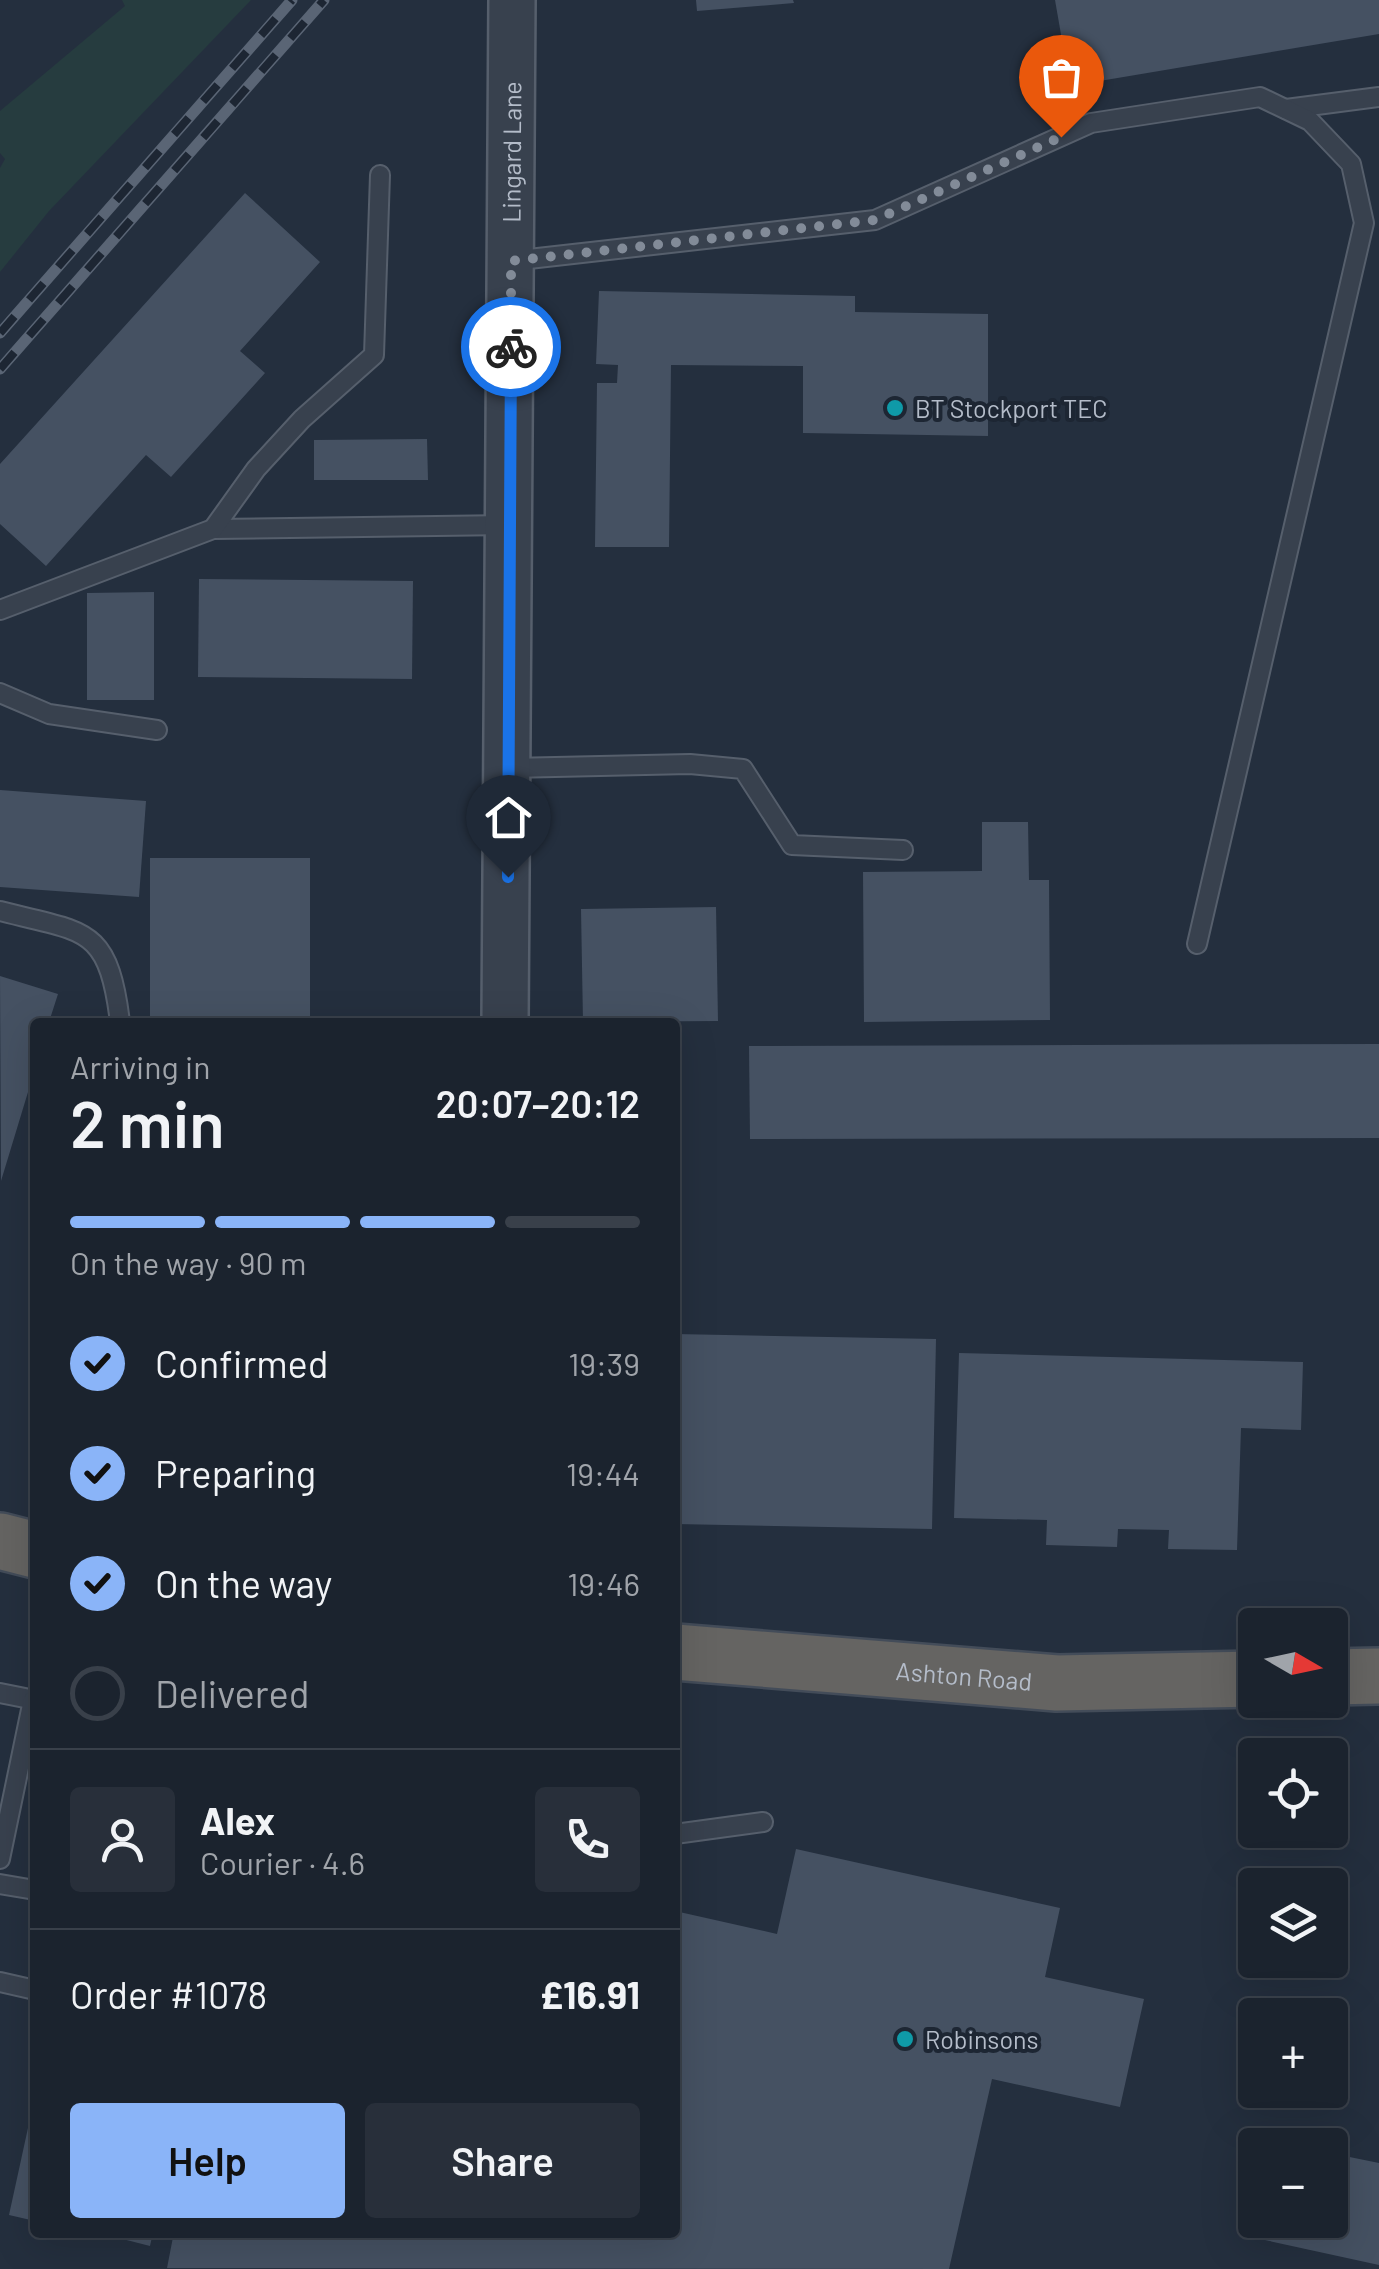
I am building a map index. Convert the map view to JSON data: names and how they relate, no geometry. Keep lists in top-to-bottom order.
{
  "streets": {
    "highway": ["Ashton Road"],
    "street": ["Lingard Lane"]
  },
  "places": ["BT Stockport TEC", "Robinsons"],
  "north": "right",
  "page": {
    "heading": ["2 min", "Arriving in", "20:07–20:12"],
    "panel": [
      "Alex",
      "Courier · 4.6",
      "Order #1078",
      "£16.91"
    ],
    "bar": "On the way · 90 m",
    "list": [
      ["Confirmed", "19:39"],
      ["Preparing", "19:44"],
      ["On the way", "19:46"],
      "Delivered"
    ],
    "map_buttons": ["+", "−"],
    "buttons": ["Help", "Share"]
  }
}
